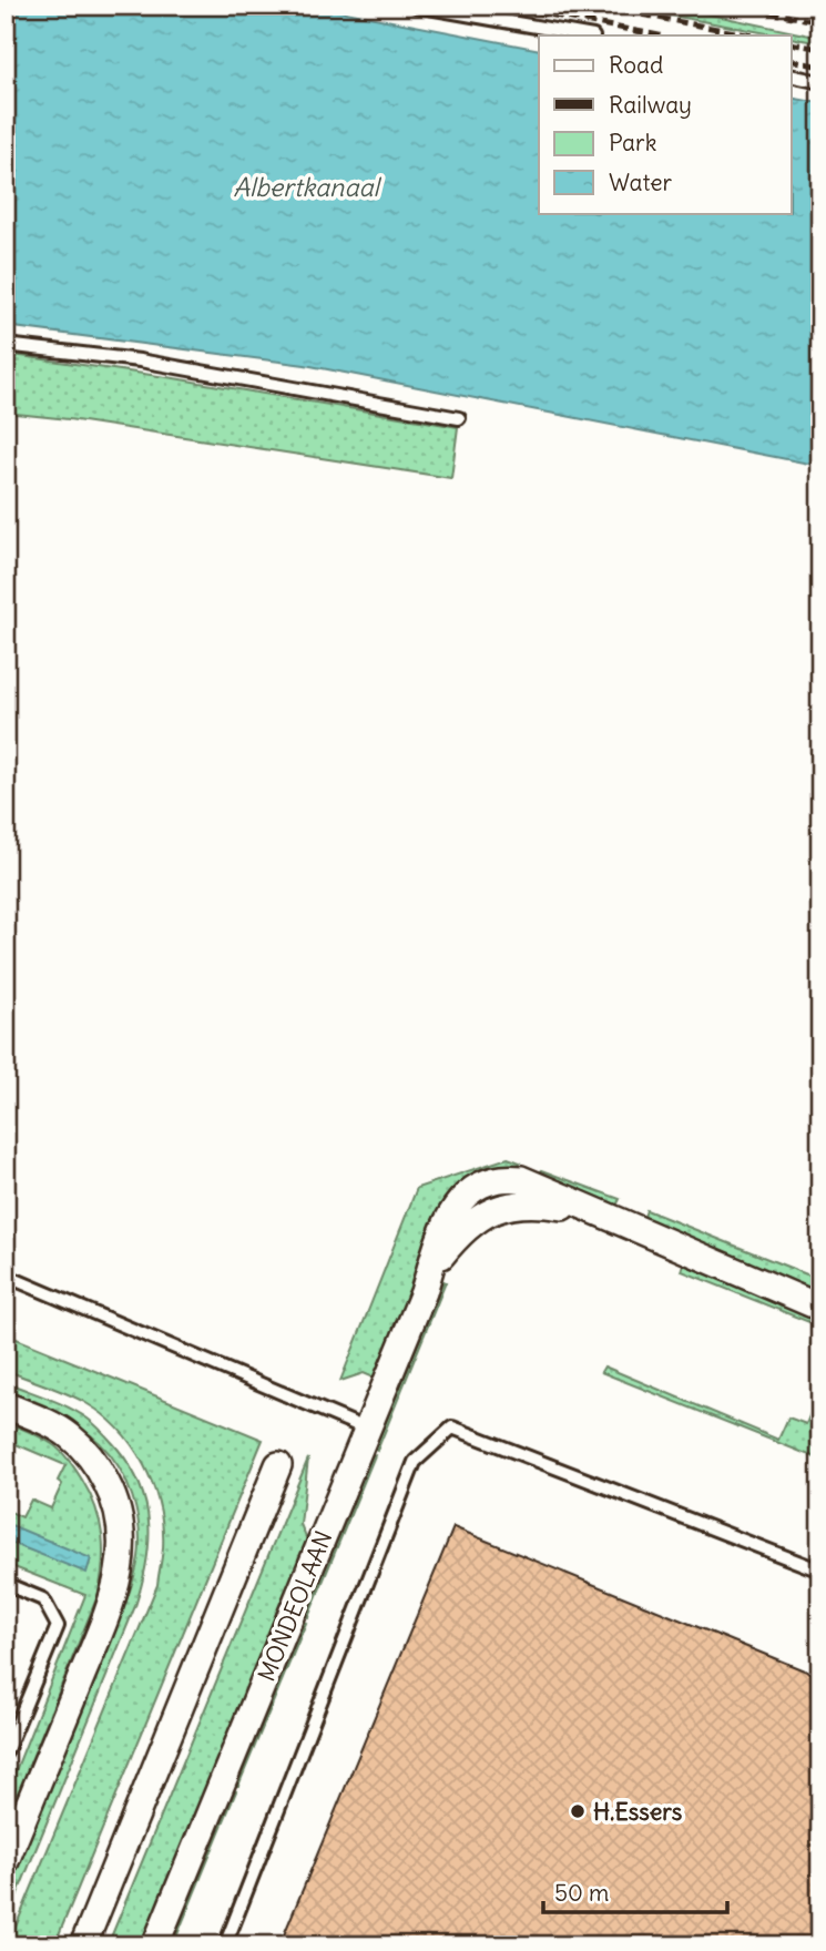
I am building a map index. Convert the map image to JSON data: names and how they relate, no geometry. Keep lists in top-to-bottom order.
{
  "streets": {
    "street": ["MONDEOLAAN"]
  },
  "water": ["Albertkanaal"],
  "places": ["H.Essers"],
  "legend": [
    "Road",
    "Railway",
    "Park",
    "Water"
  ],
  "scale_bar": "50 m"
}
